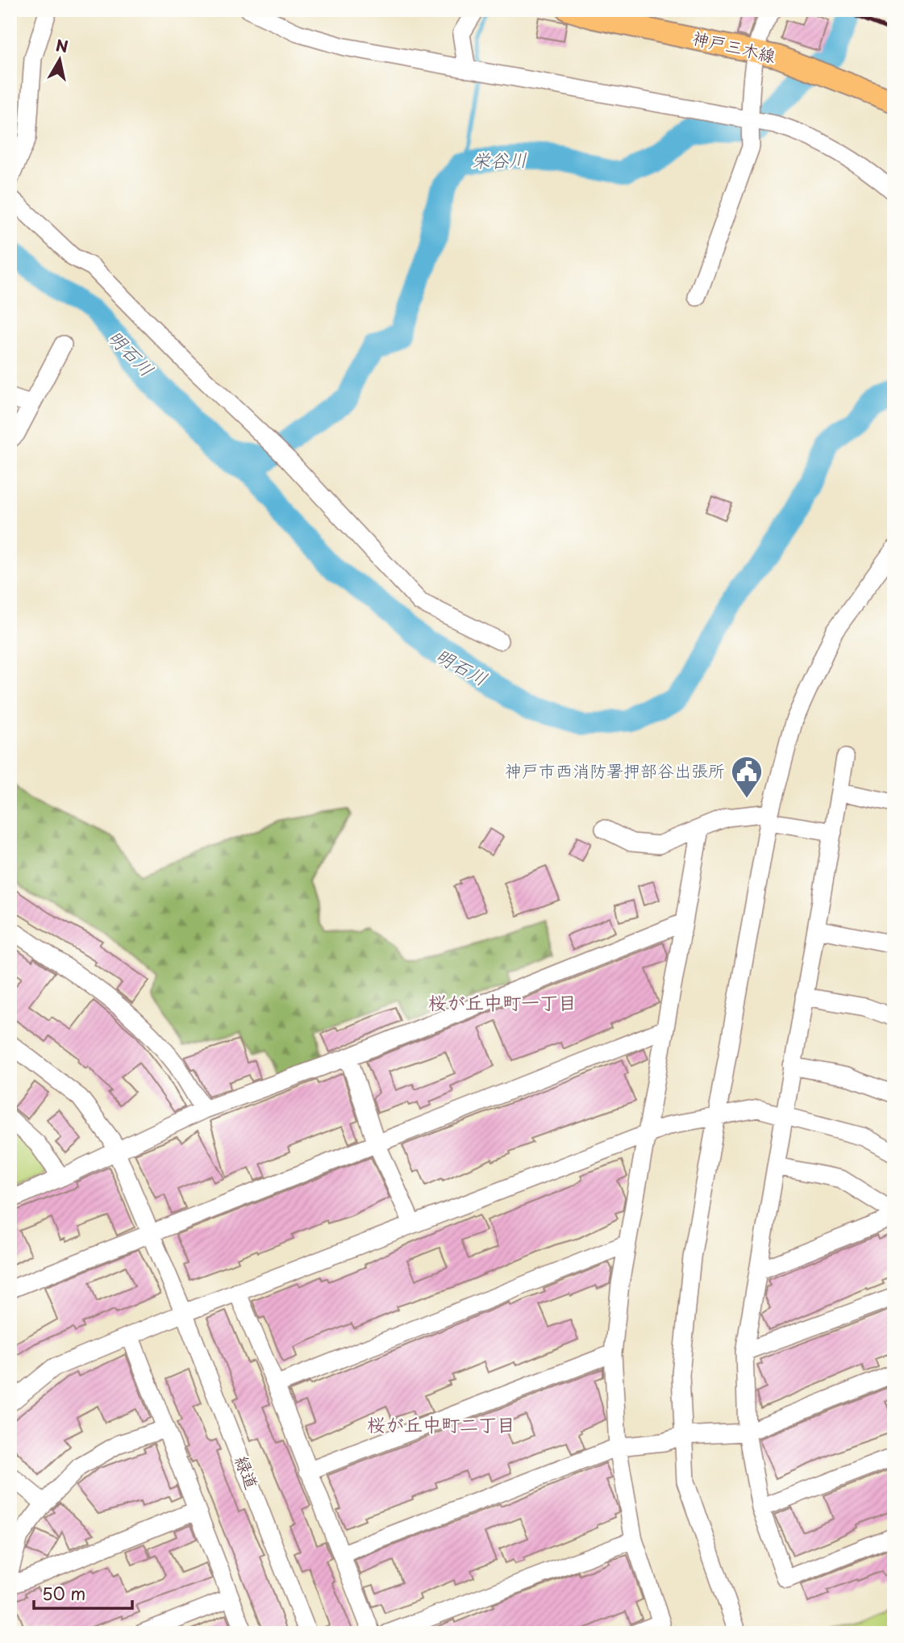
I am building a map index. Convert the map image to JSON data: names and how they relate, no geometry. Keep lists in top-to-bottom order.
{
  "streets": {
    "main road": ["神戸三木線"],
    "street": ["緑道"]
  },
  "districts": ["桜が丘中町一丁目", "桜が丘中町二丁目"],
  "water": ["栄谷川", "明石川"],
  "places": {
    "public building": ["神戸市西消防署押部谷出張所"]
  },
  "scale_bar": "50 m",
  "north": "top"
}
